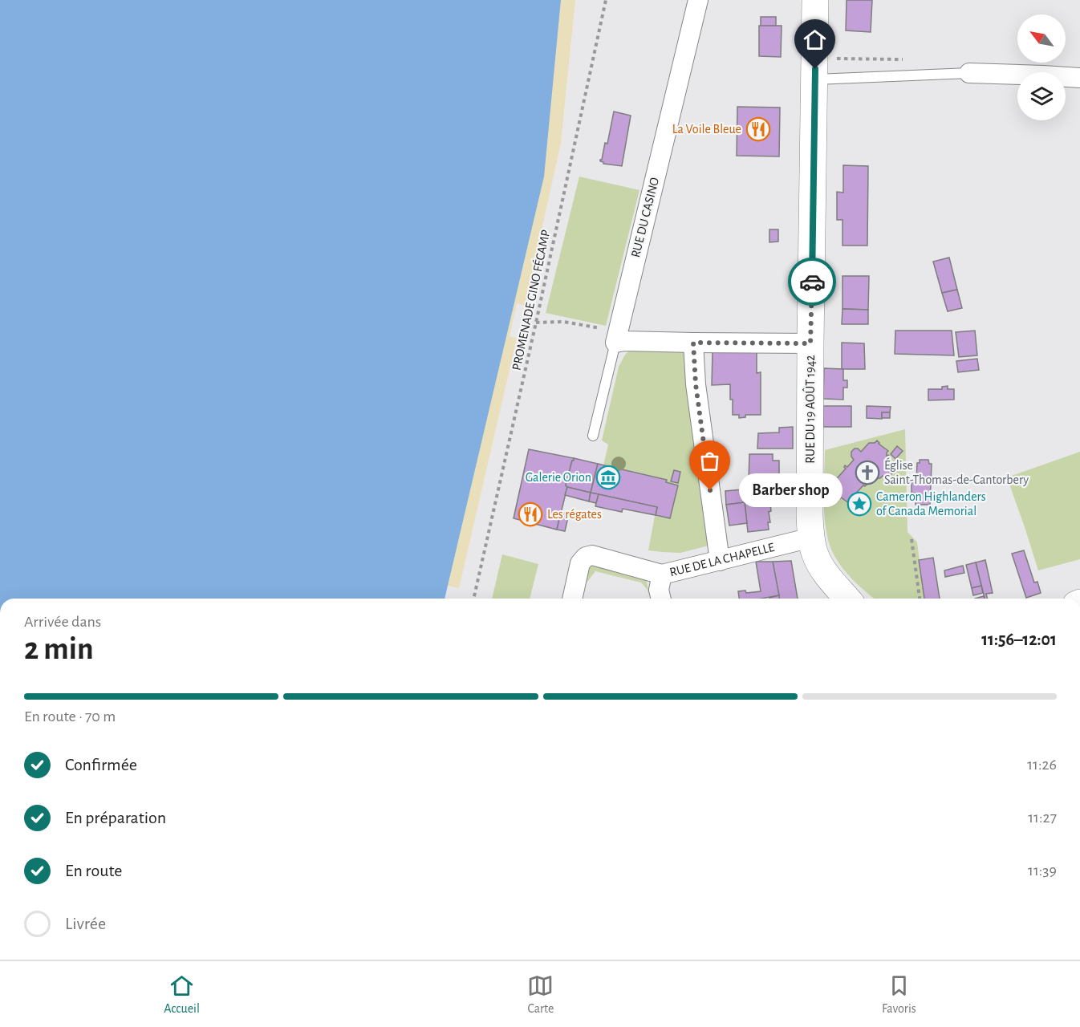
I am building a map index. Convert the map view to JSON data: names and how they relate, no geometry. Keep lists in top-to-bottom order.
{
  "streets": {
    "main road": ["RUE DU 19 AOÛT 1942"],
    "street": ["RUE DU CASINO", "RUE DE LA CHAPELLE"],
    "path": ["PROMENADE GINO FÉCAMP"]
  },
  "crossings": [
    ["RUE DU 19 AOÛT 1942", "RUE DE LA CHAPELLE"]
  ],
  "places": {
    "restaurant": ["La Voile Bleue", "Les régates"],
    "church": ["Église Saint-Thomas-de-Cantorbery"],
    "museum": ["Galerie Orion"],
    "other": ["Barber shop"],
    "place": ["Cameron Highlanders of Canada Memorial"]
  },
  "north": "top left",
  "page": {
    "bubble": "Barber shop",
    "heading": ["2 min", "Arrivée dans", "11:56–12:01"],
    "bar": "En route · 70 m",
    "list": [
      ["Confirmée", "11:26"],
      ["En préparation", "11:27"],
      ["En route", "11:39"],
      "Livrée"
    ],
    "tabs": ["Accueil", "Carte", "Favoris"]
  }
}
